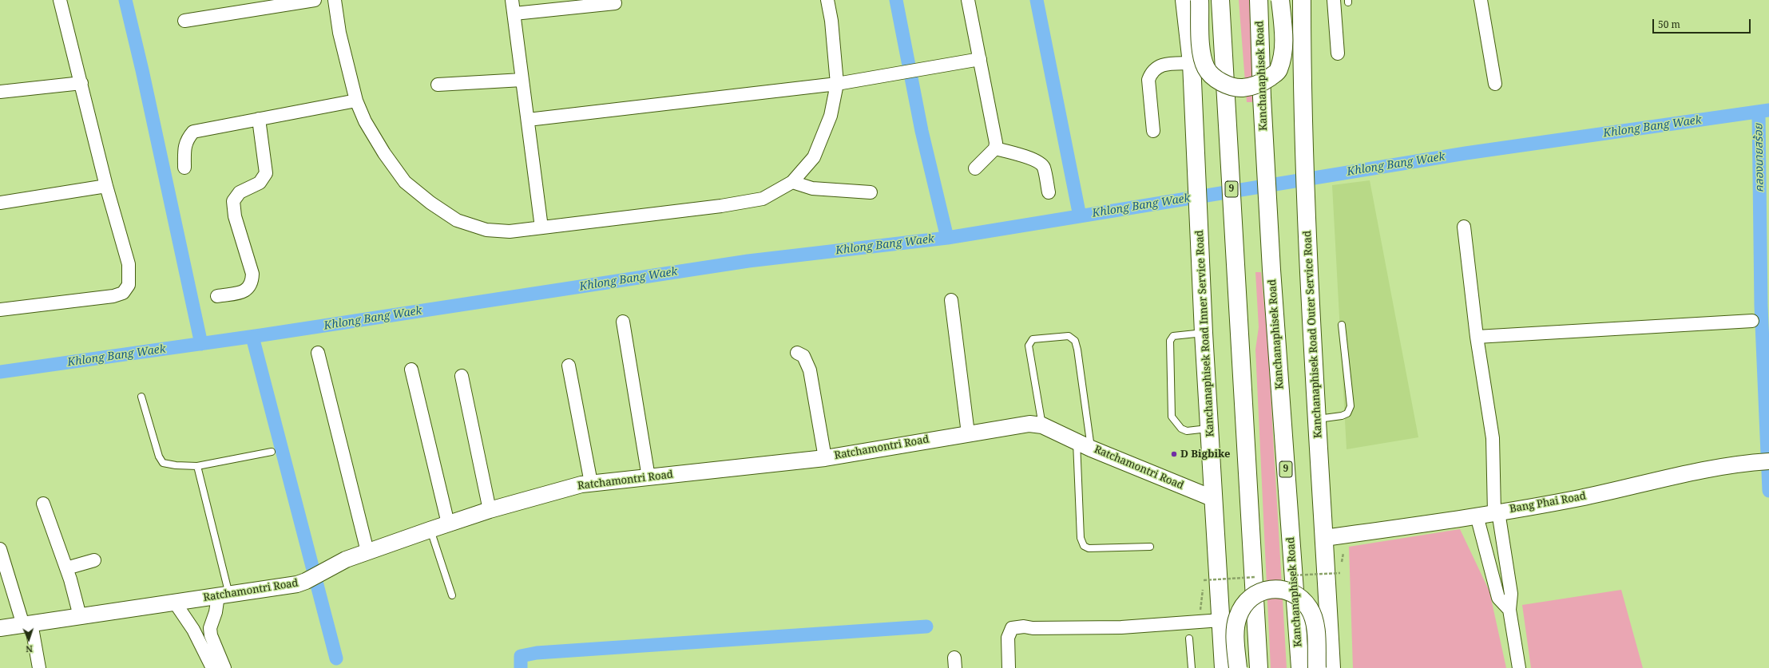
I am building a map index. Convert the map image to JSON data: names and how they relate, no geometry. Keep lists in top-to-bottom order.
{
  "streets": {
    "main road": [
      "Kanchanaphisek Road",
      "9",
      "Kanchanaphisek Road Inner Service Road",
      "Kanchanaphisek Road Outer Service Road"
    ],
    "street": ["Ratchamontri Road", "Bang Phai Road"]
  },
  "crossings": [
    ["Kanchanaphisek Road Inner Service Road", "Ratchamontri Road"],
    ["Kanchanaphisek Road Outer Service Road", "Bang Phai Road"]
  ],
  "water": ["Khlong Bang Waek", "คลองนายสร้อย"],
  "places": ["D Bigbike"],
  "scale_bar": "50 m",
  "north": "bottom"
}
